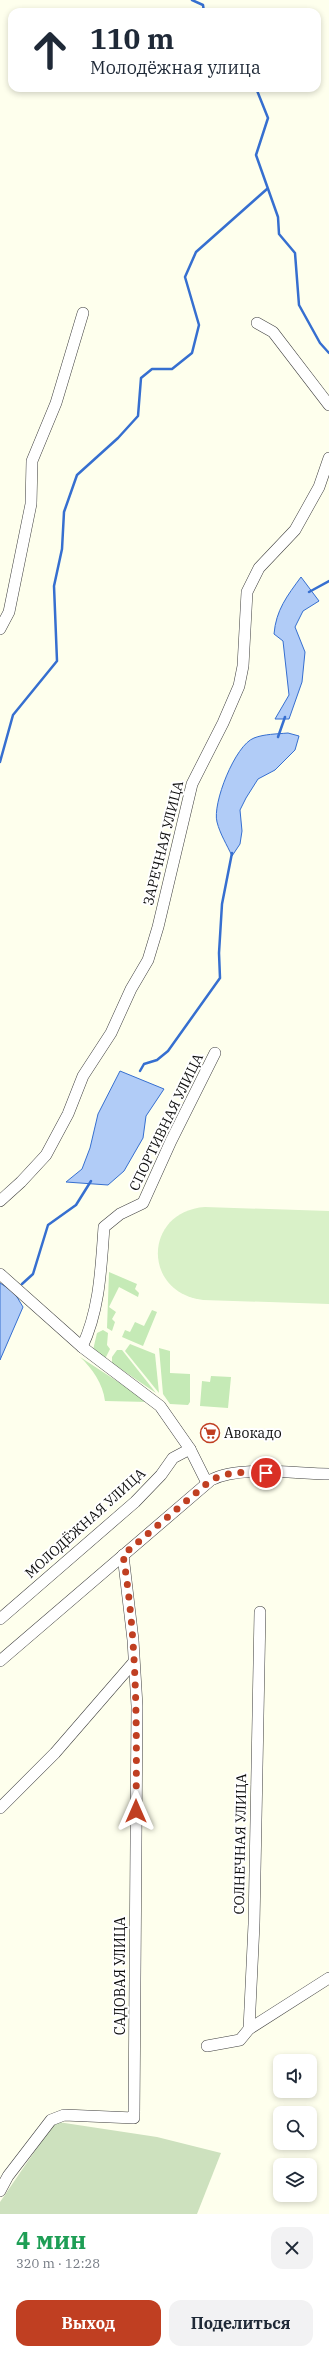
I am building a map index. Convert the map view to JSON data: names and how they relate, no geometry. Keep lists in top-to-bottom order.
{
  "streets": {
    "street": [
      "ЗАРЕЧНАЯ УЛИЦА",
      "СПОРТИВНАЯ УЛИЦА",
      "МОЛОДЁЖНАЯ УЛИЦА",
      "СОЛНЕЧНАЯ УЛИЦА",
      "САДОВАЯ УЛИЦА"
    ]
  },
  "places": {
    "supermarket": ["Авокадо"]
  },
  "page": {
    "turn": ["110 m", "Молодёжная улица"],
    "heading": ["4 мин", "320 m · 12:28"],
    "buttons": ["Выход", "Поделиться"]
  }
}
